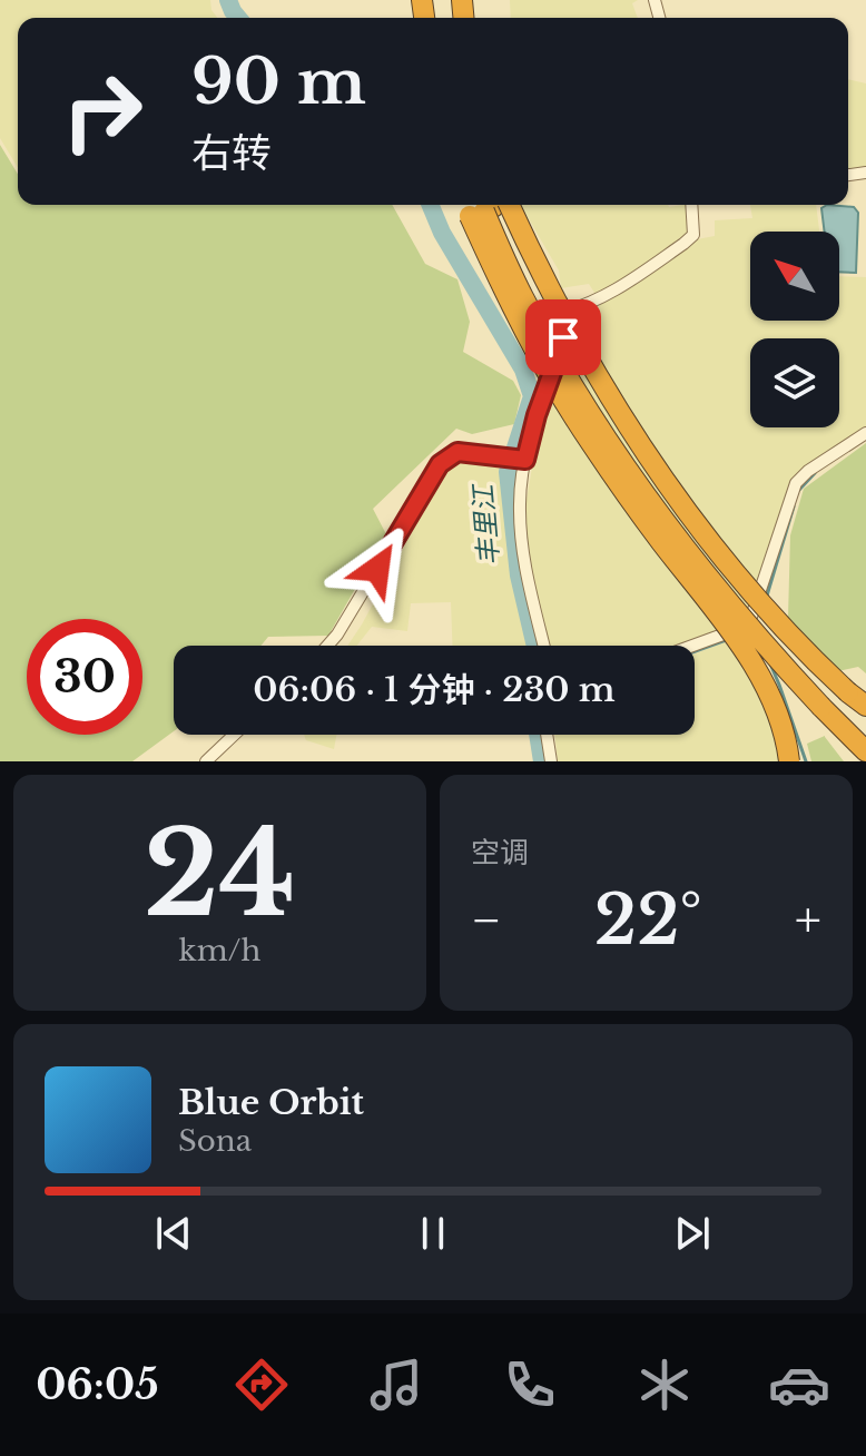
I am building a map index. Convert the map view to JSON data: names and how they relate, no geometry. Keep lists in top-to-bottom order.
{
  "water": ["丰里江"],
  "north": "top left",
  "page": {
    "turn": ["90 m", "右转"],
    "limit": "30",
    "trip": "06:06 · 1 分钟 · 230 m",
    "tile": [
      ["24", "km/h"],
      "空调"
    ],
    "heat": ["−", "22°", "+"],
    "song": ["Blue Orbit", "Sona"],
    "tabs": "06:05"
  }
}
